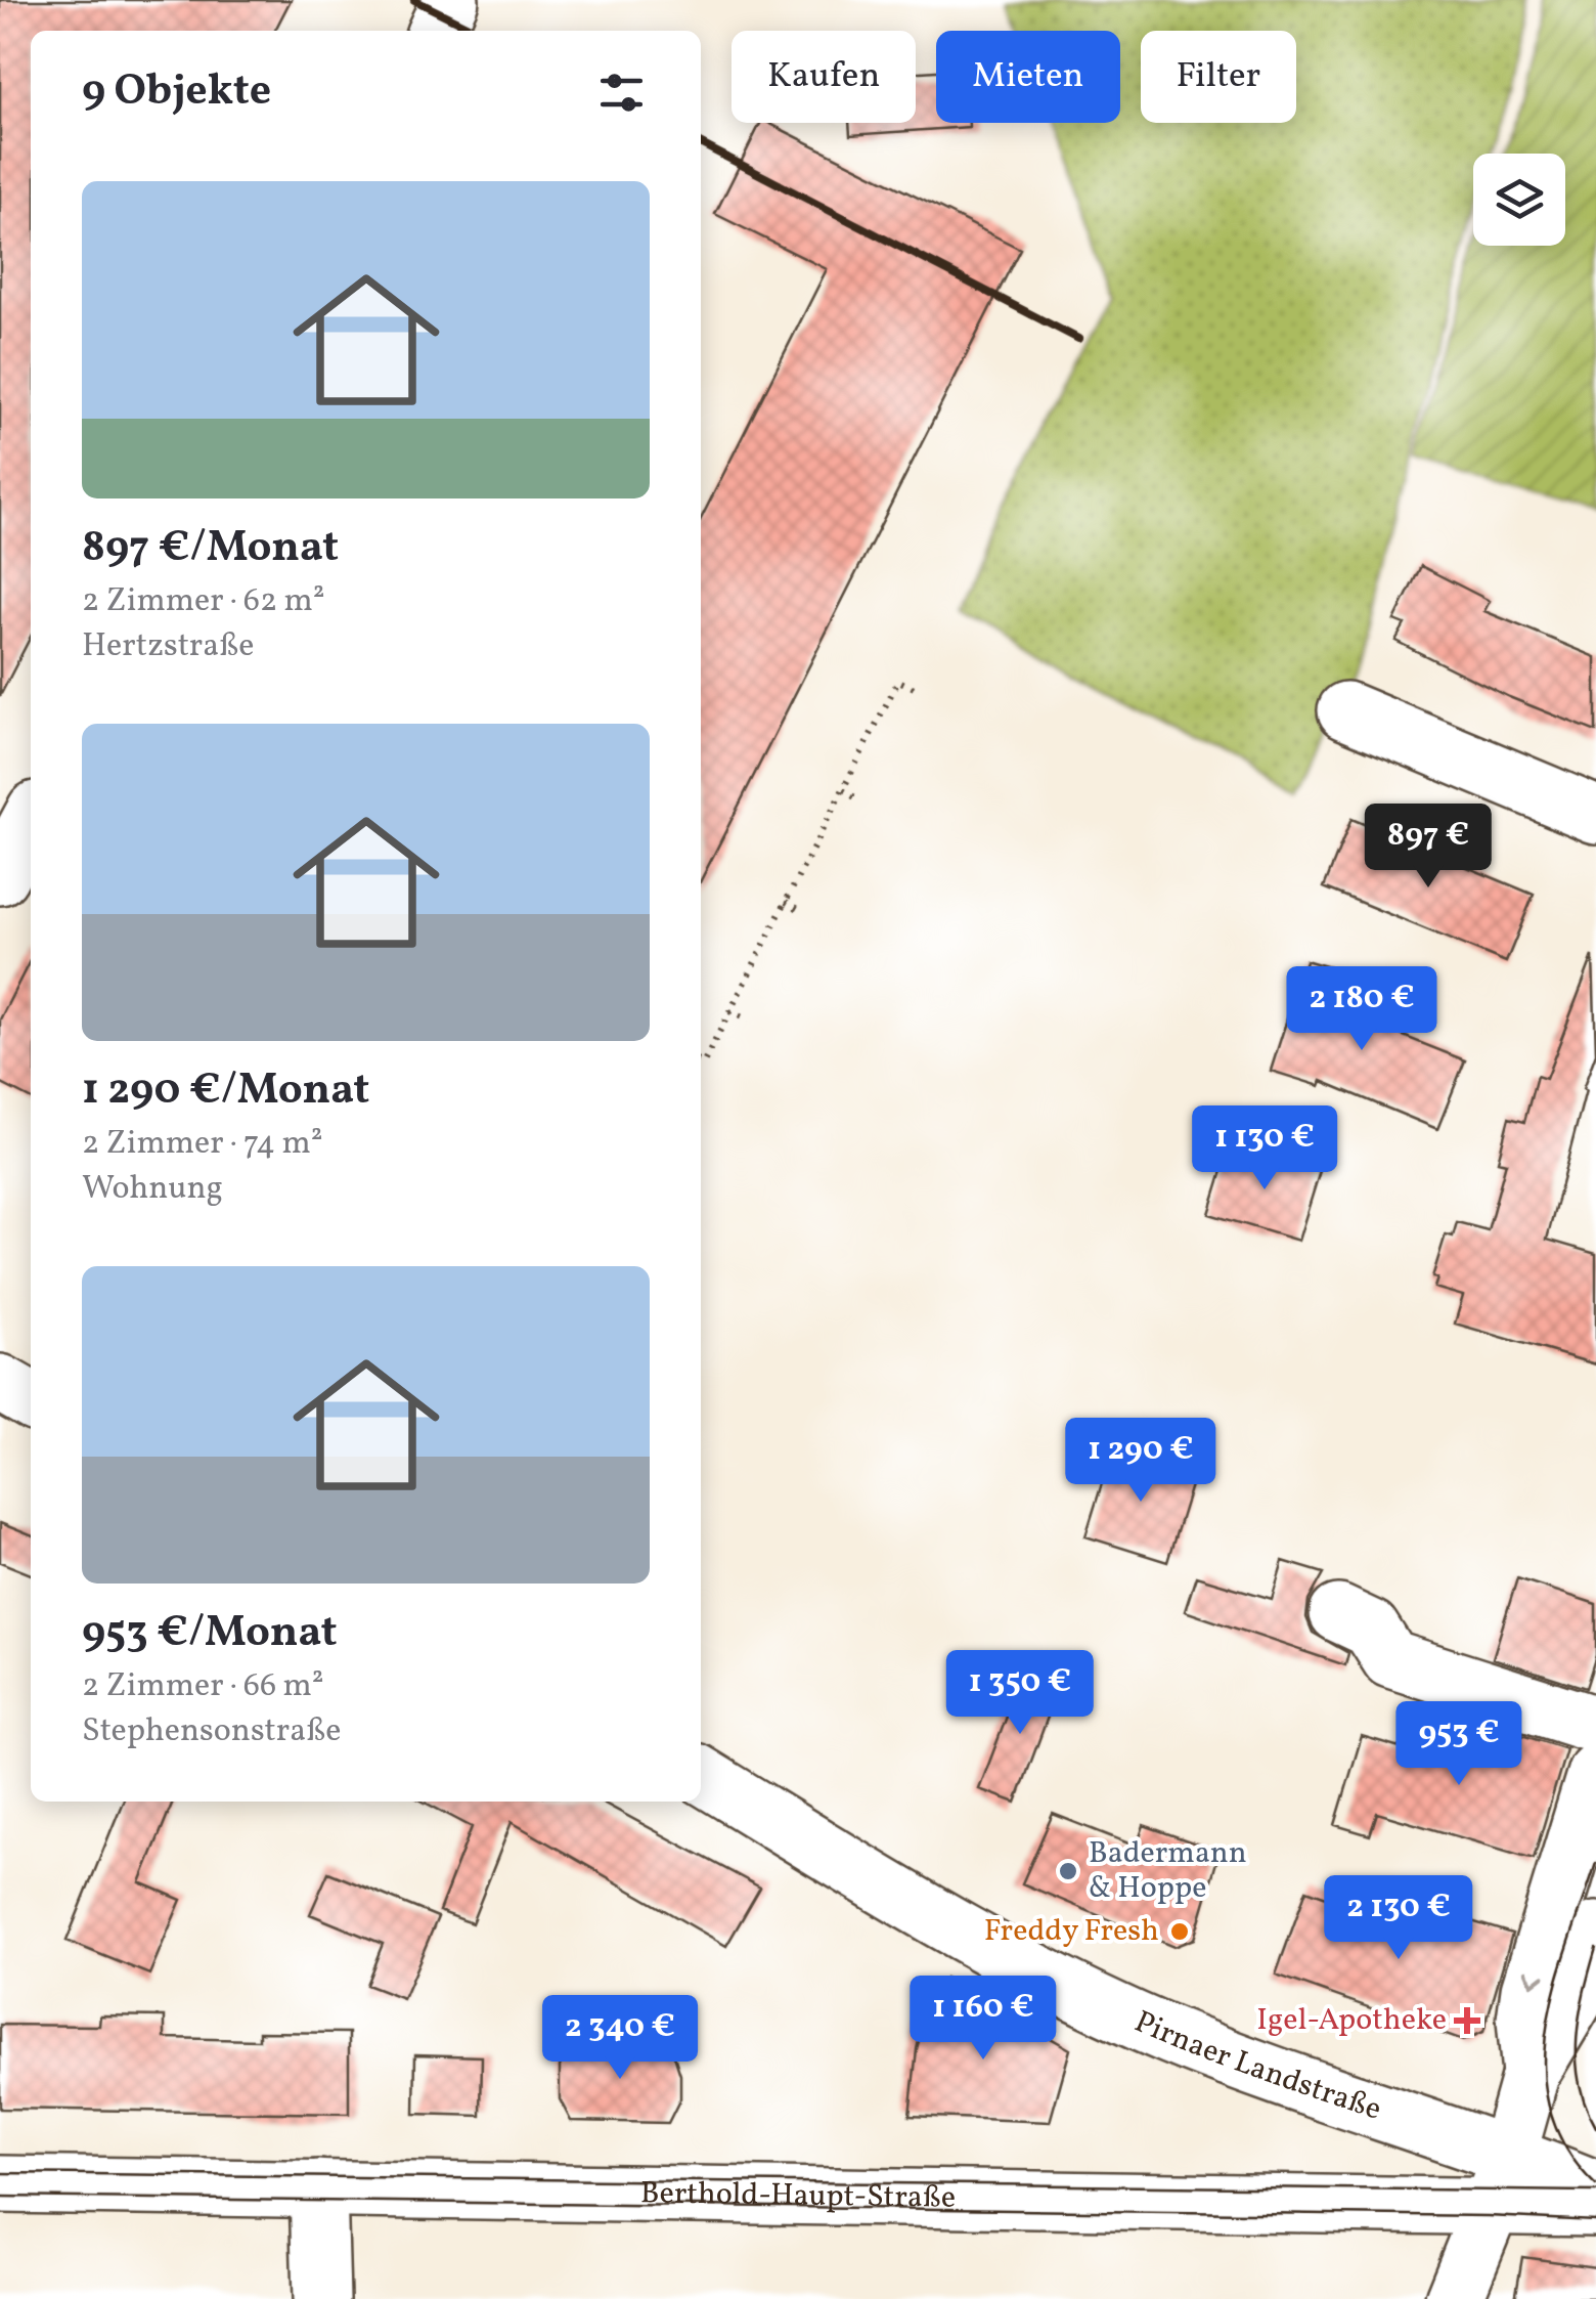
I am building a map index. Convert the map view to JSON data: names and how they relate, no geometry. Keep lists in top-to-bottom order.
{
  "streets": {
    "street": ["Pirnaer Landstraße", "Berthold-Haupt-Straße"]
  },
  "crossings": [
    ["Pirnaer Landstraße", "Berthold-Haupt-Straße"]
  ],
  "places": {
    "other": ["Badermann & Hoppe", "Freddy Fresh"],
    "health": ["Igel-Apotheke"]
  },
  "page": {
    "chip": ["Kaufen", "Mieten", "Filter"],
    "heading": "9 Objekte",
    "list": [
      {
        "name": "897 €/Monat",
        "note": "2 Zimmer · 62 m² · Hertzstraße"
      },
      {
        "name": "1 290 €/Monat",
        "note": "2 Zimmer · 74 m² · Wohnung"
      },
      {
        "name": "953 €/Monat",
        "note": "2 Zimmer · 66 m² · Stephensonstraße"
      }
    ],
    "price": [
      "897 €",
      "2 180 €",
      "1 130 €",
      "1 290 €",
      "1 350 €",
      "953 €",
      "2 130 €",
      "1 160 €",
      "2 340 €"
    ]
  }
}
